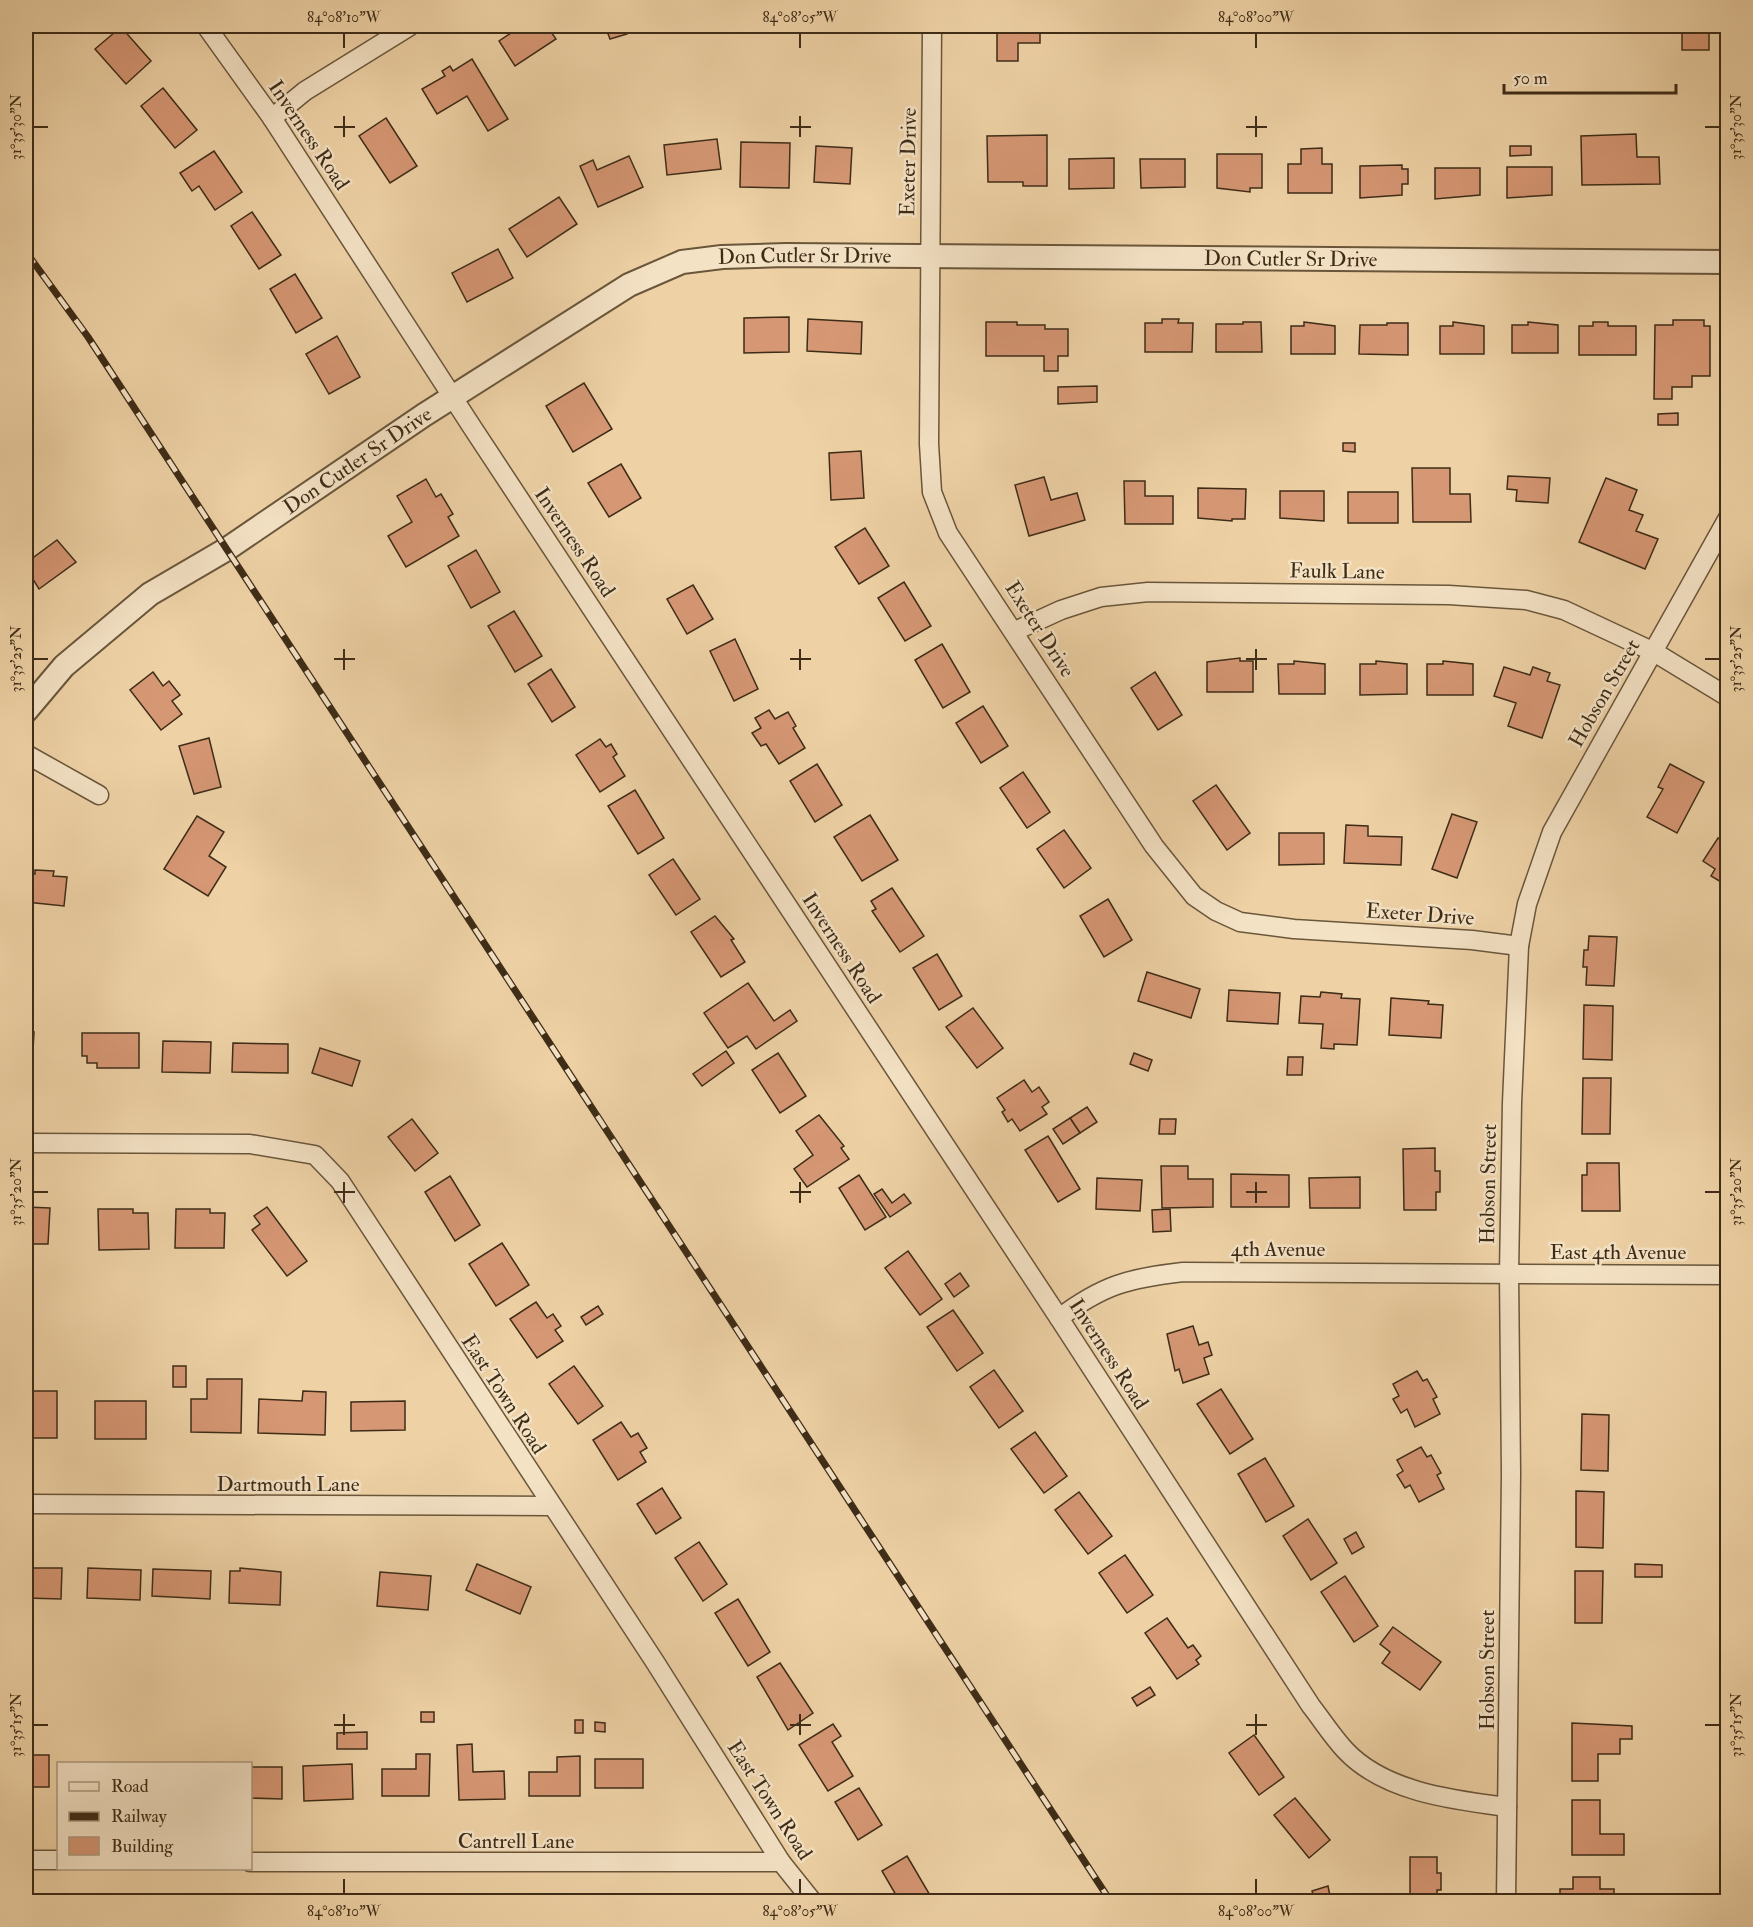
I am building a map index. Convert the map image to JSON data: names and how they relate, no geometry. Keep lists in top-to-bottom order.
{
  "streets": {
    "street": [
      "Inverness Road",
      "Exeter Drive",
      "Don Cutler Sr Drive",
      "Faulk Lane",
      "Hobson Street",
      "4th Avenue",
      "East 4th Avenue",
      "East Town Road",
      "Dartmouth Lane",
      "Cantrell Lane"
    ]
  },
  "crossings": [
    ["Inverness Road", "Don Cutler Sr Drive"],
    ["Inverness Road", "Hobson Street"],
    ["Inverness Road", "4th Avenue"],
    ["Exeter Drive", "Don Cutler Sr Drive"],
    ["Exeter Drive", "Faulk Lane"],
    ["Exeter Drive", "Hobson Street"],
    ["Faulk Lane", "Hobson Street"],
    ["Hobson Street", "4th Avenue"],
    ["Hobson Street", "East 4th Avenue"],
    ["4th Avenue", "East 4th Avenue"],
    ["East Town Road", "Dartmouth Lane"],
    ["East Town Road", "Cantrell Lane"]
  ],
  "legend": ["Road", "Railway", "Building"],
  "scale_bar": "50 m",
  "coordinates": [
    "84°08'10\"W",
    "84°08'05\"W",
    "84°08'00\"W",
    "31°35'30\"N",
    "31°35'25\"N",
    "31°35'20\"N",
    "31°35'15\"N"
  ]
}
